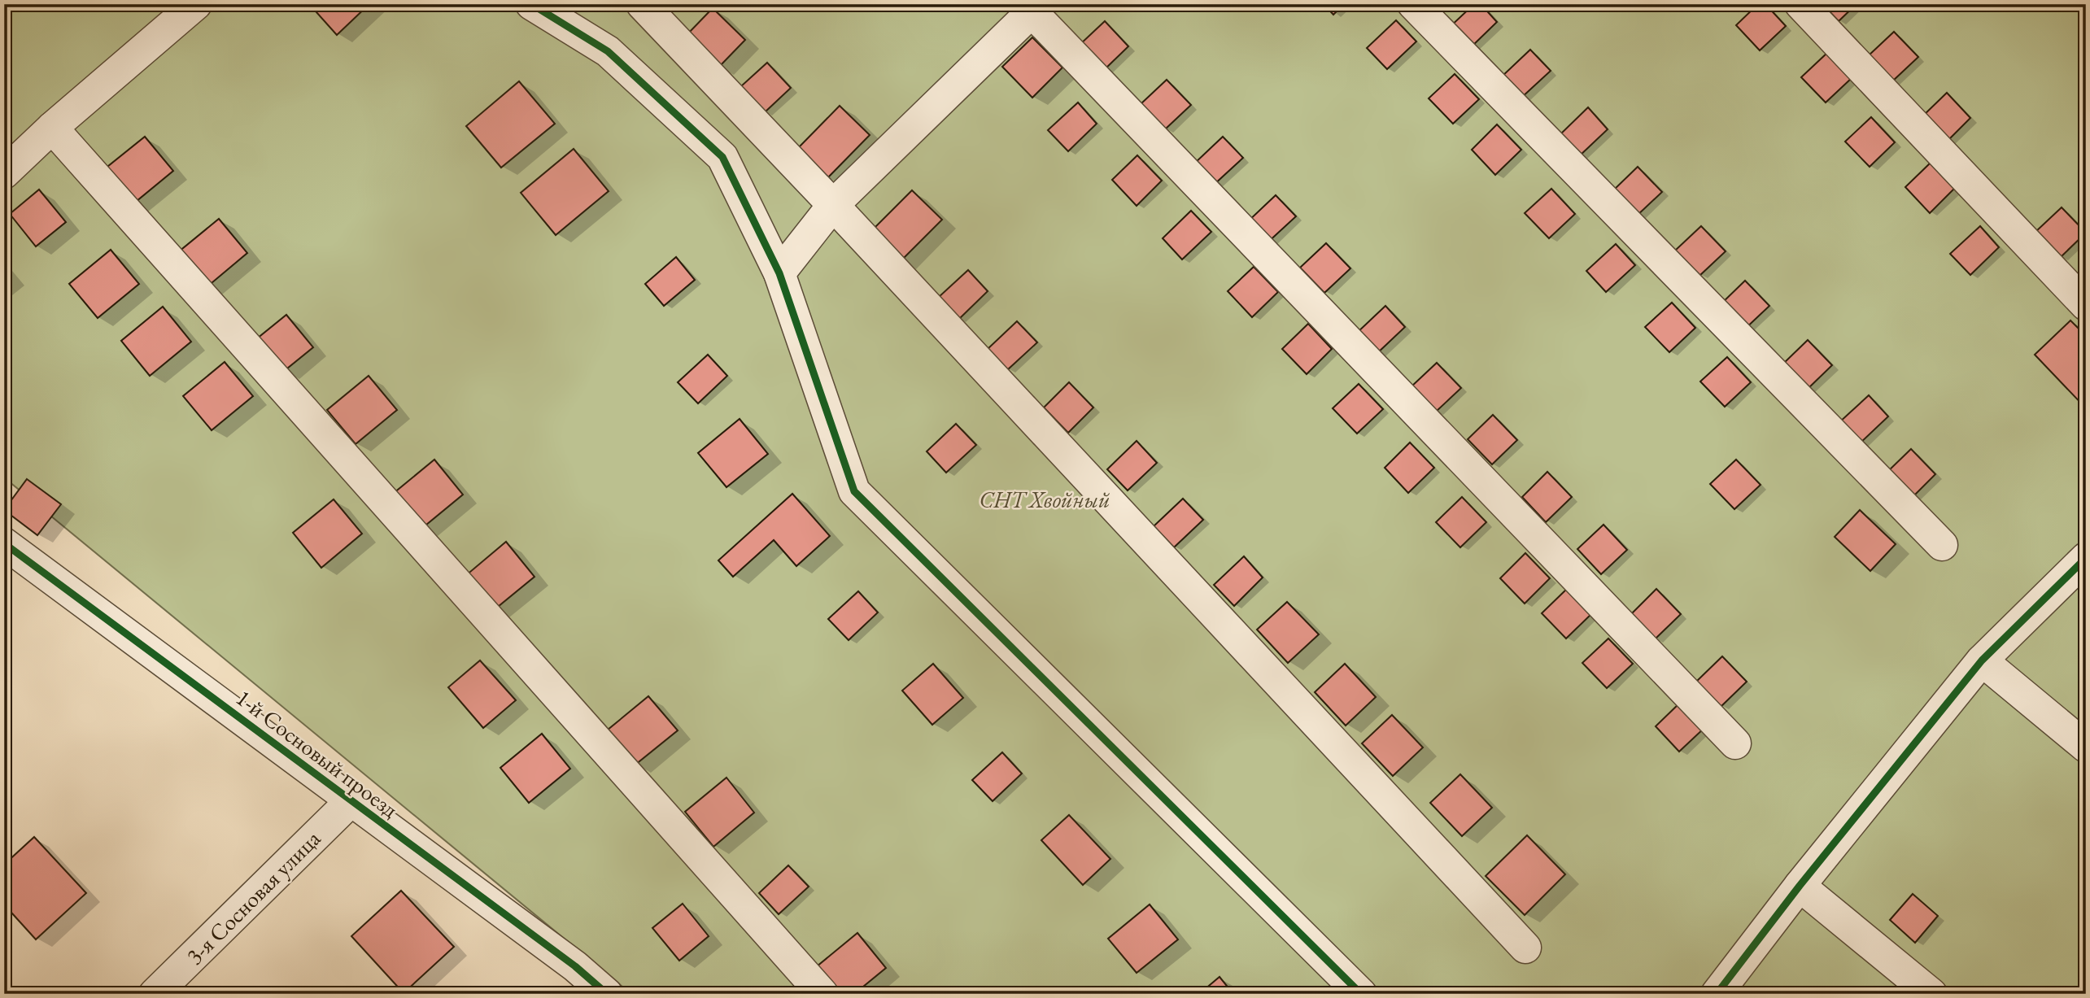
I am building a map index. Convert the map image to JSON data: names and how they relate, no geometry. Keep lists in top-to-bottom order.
{
  "streets": {
    "street": ["1-й Сосновый проезд", "3-я Сосновая улица"]
  },
  "crossings": [
    ["1-й Сосновый проезд", "3-я Сосновая улица"]
  ],
  "parks": ["СНТ Хвойный"]
}
